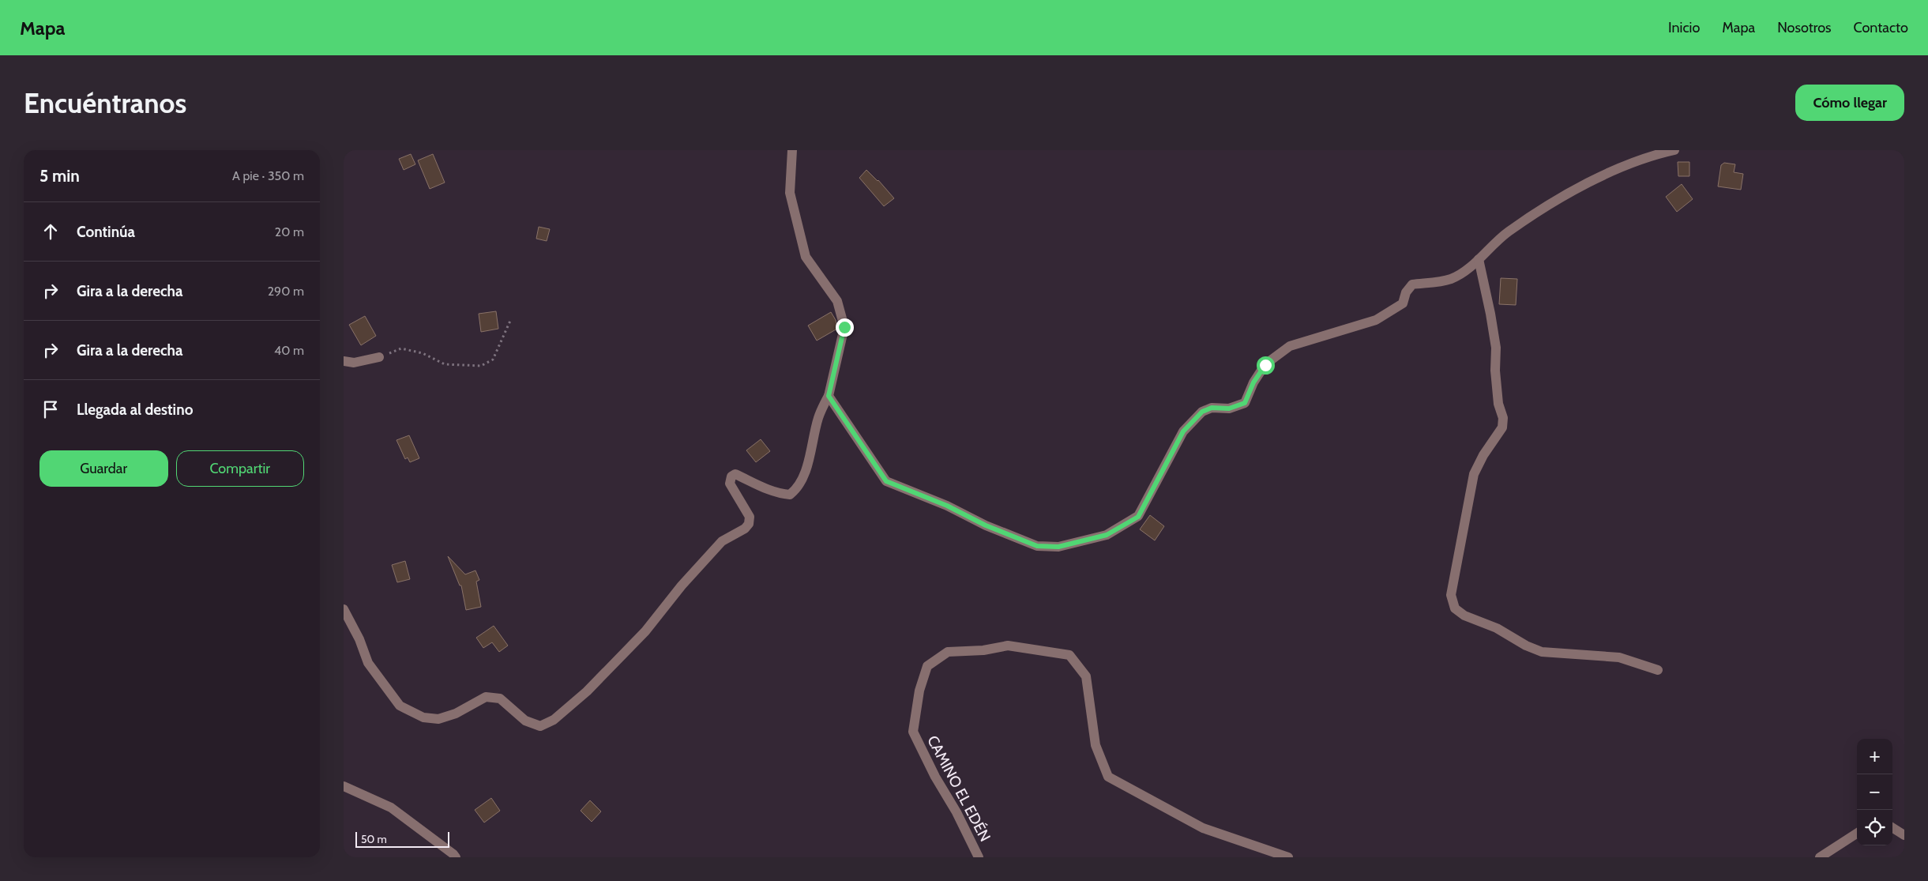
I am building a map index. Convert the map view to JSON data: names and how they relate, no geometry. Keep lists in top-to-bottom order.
{
  "streets": {
    "street": ["CAMINO EL EDÉN"]
  },
  "scale_bar": "50 m",
  "page": {
    "header": "Mapa",
    "nav": [
      "Inicio",
      "Mapa",
      "Nosotros",
      "Contacto"
    ],
    "buttons": [
      "Cómo llegar",
      ["Guardar", "Compartir"]
    ],
    "title": "Encuéntranos",
    "heading": ["5 min", "A pie · 350 m"],
    "list": [
      ["Continúa", "20 m"],
      ["Gira a la derecha", "290 m"],
      ["Gira a la derecha", "40 m"],
      "Llegada al destino"
    ],
    "map_buttons": ["+", "−"],
    "scale": "50 m"
  }
}
